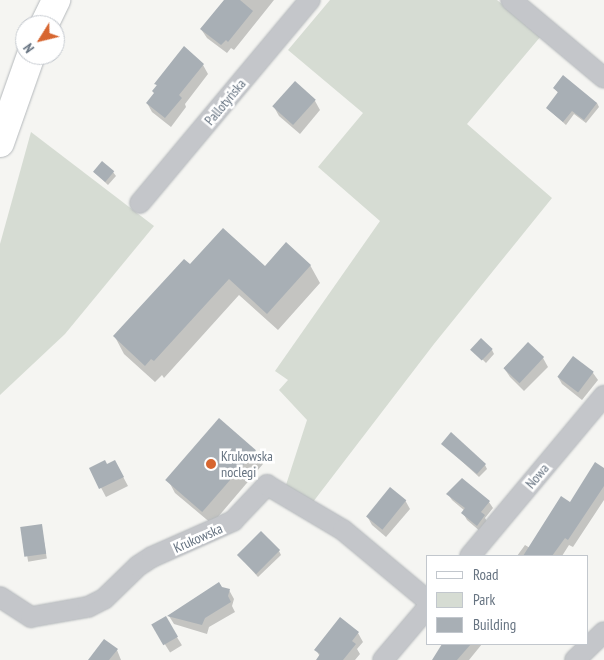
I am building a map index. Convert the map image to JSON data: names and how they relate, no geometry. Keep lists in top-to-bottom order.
{
  "streets": {
    "street": ["Pallotyńska", "Nowa", "Krukowska"]
  },
  "places": ["Krukowska noclegi"],
  "legend": ["Road", "Park", "Building"],
  "north": "bottom left"
}
